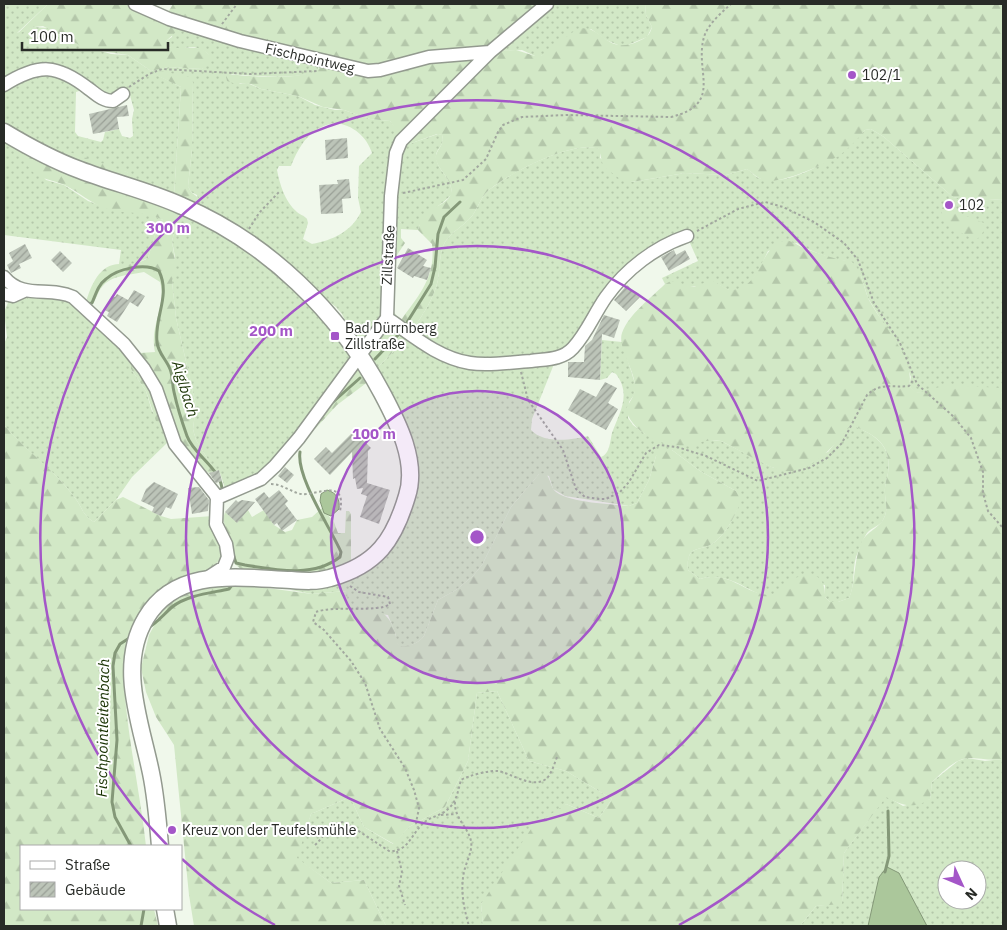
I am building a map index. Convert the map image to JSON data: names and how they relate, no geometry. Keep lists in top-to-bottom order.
{
  "streets": {
    "street": ["Fischpointweg", "Zillstraße"]
  },
  "crossings": [
    ["Fischpointweg", "Zillstraße"]
  ],
  "water": ["Aiglbach", "Fischpointleitenbach"],
  "places": {
    "other": ["102/1", "102", "Kreuz von der Teufelsmühle"],
    "transit": ["Bad Dürrnberg Zillstraße"]
  },
  "legend": ["Straße", "Gebäude"],
  "scale_bar": "100 m",
  "north": "bottom right",
  "rings": ["300 m", "200 m", "100 m"]
}
